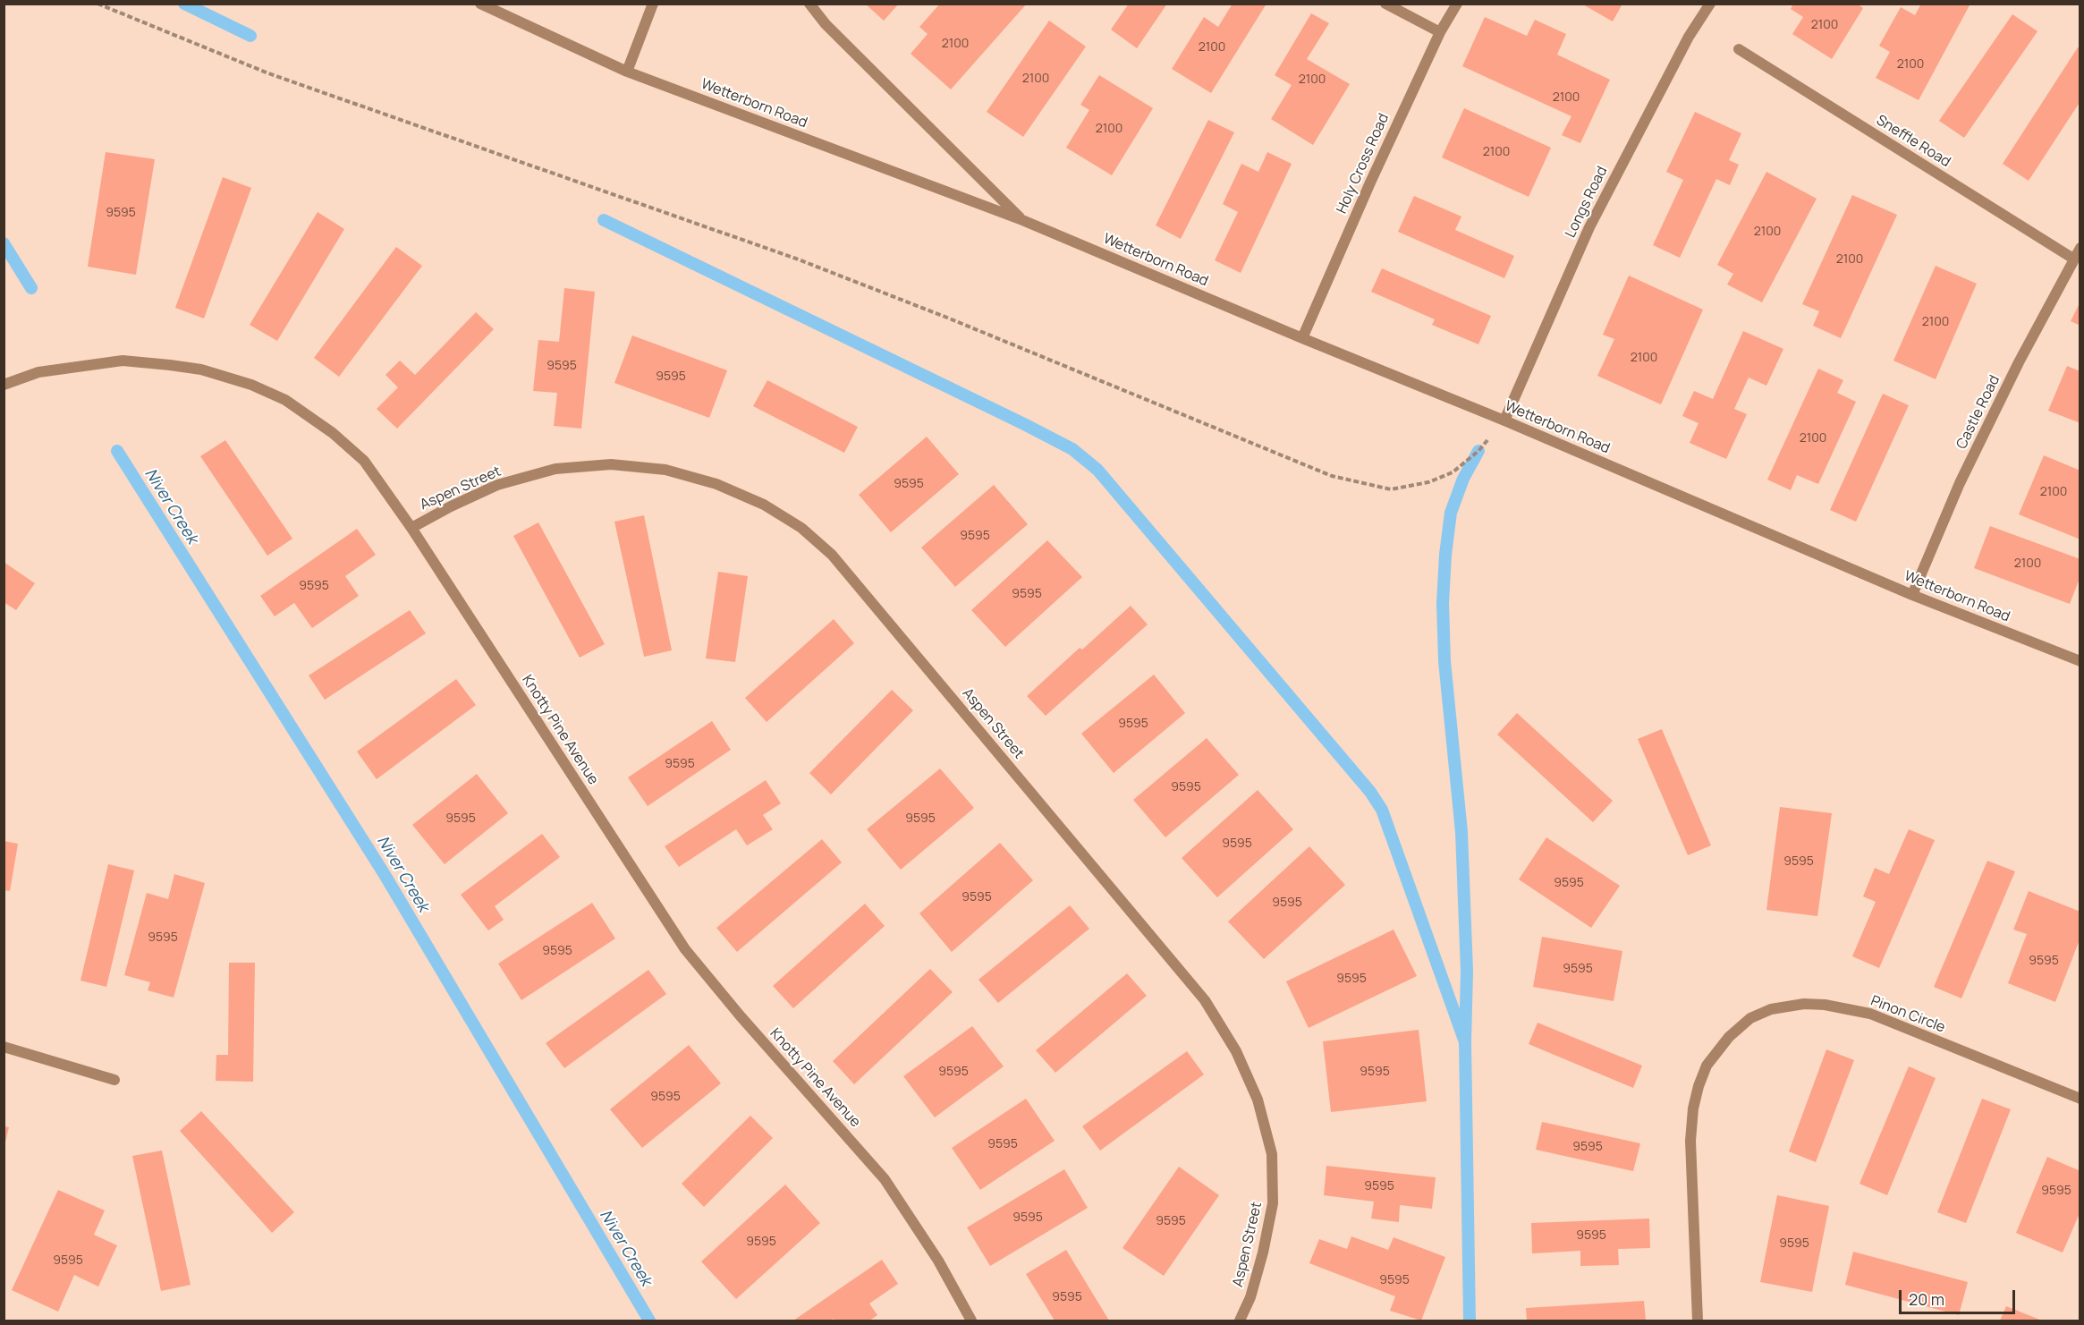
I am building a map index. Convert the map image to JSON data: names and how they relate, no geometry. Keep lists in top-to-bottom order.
{
  "streets": {
    "street": [
      "Wetterborn Road",
      "Sneffle Road",
      "Holy Cross Road",
      "Longs Road",
      "Castle Road",
      "Aspen Street",
      "Knotty Pine Avenue",
      "Pinon Circle"
    ]
  },
  "crossings": [
    ["Wetterborn Road", "Holy Cross Road"],
    ["Wetterborn Road", "Longs Road"],
    ["Wetterborn Road", "Castle Road"],
    ["Sneffle Road", "Castle Road"],
    ["Aspen Street", "Knotty Pine Avenue"]
  ],
  "water": ["Niver Creek"],
  "house_numbers": [
    "2100",
    "2100",
    "2100",
    "2100",
    "2100",
    "2100",
    "2100",
    "2100",
    "2100",
    "9595",
    "2100",
    "2100",
    "2100",
    "2100",
    "9595",
    "9595",
    "2100",
    "9595",
    "2100",
    "9595",
    "2100",
    "9595",
    "9595",
    "9595",
    "9595",
    "9595",
    "9595",
    "9595",
    "9595",
    "9595",
    "9595",
    "9595",
    "9595",
    "9595",
    "9595",
    "9595",
    "9595",
    "9595",
    "9595",
    "9595",
    "9595",
    "9595",
    "9595",
    "9595",
    "9595",
    "9595",
    "9595",
    "9595",
    "9595",
    "9595",
    "9595",
    "9595",
    "9595"
  ],
  "scale_bar": "20 m"
}
